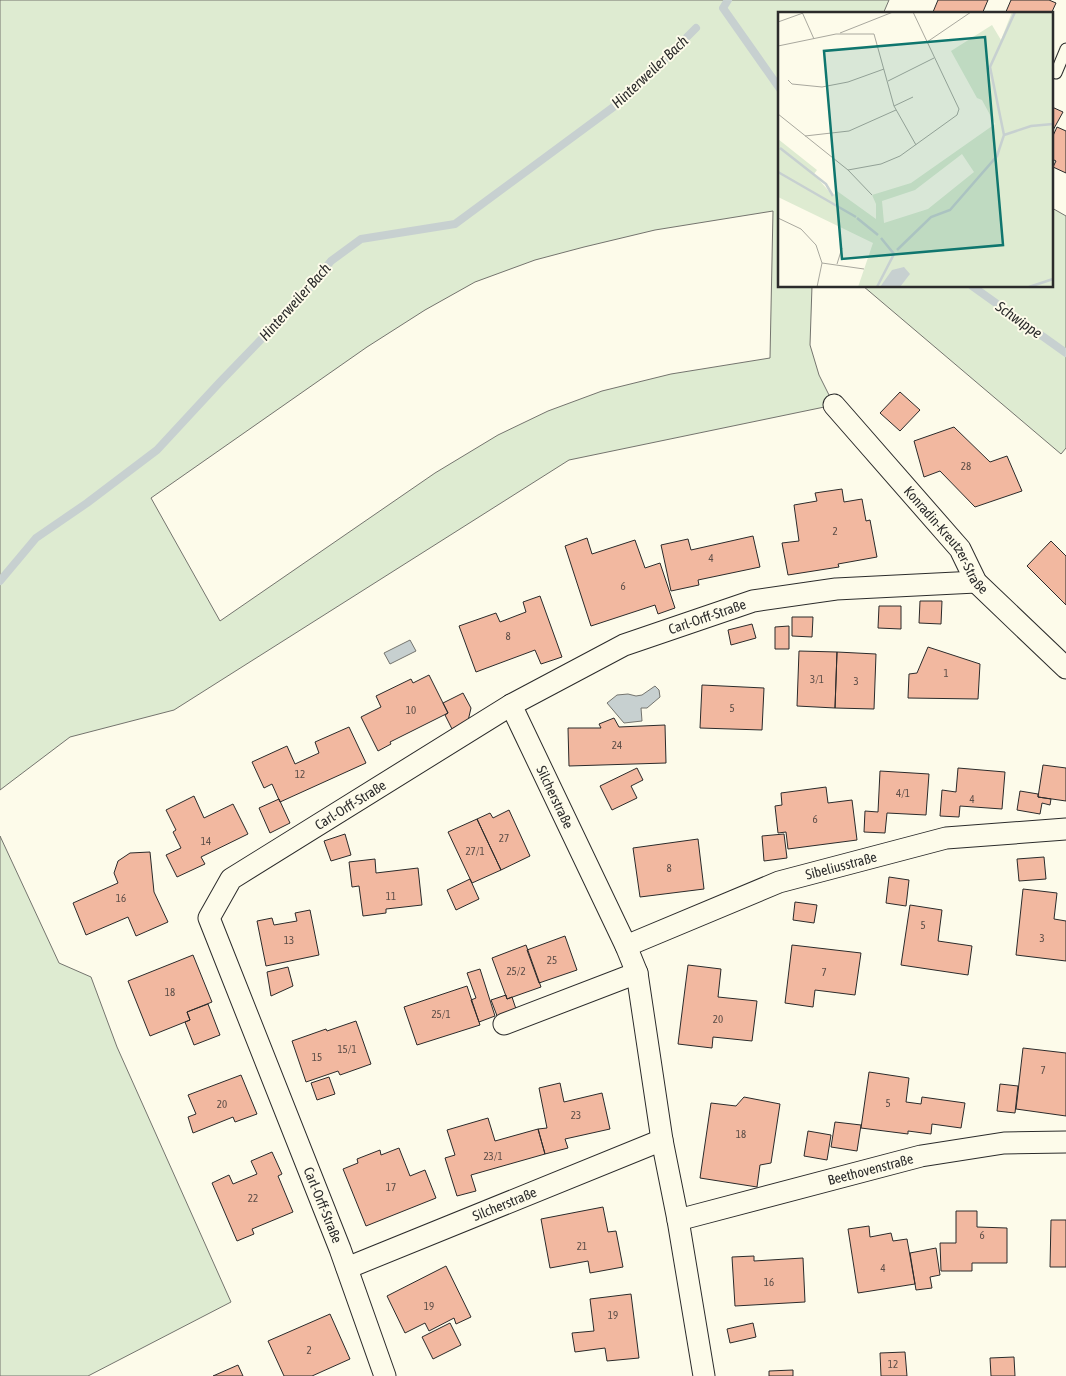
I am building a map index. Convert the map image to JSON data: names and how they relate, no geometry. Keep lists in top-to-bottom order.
{
  "streets": {
    "street": [
      "Konradin-Kreutzer-Straße",
      "Carl-Orff-Straße",
      "Silcherstraße",
      "Sibeliusstraße",
      "Beethovenstraße"
    ]
  },
  "crossings": [
    ["Konradin-Kreutzer-Straße", "Carl-Orff-Straße"],
    ["Carl-Orff-Straße", "Silcherstraße"],
    ["Silcherstraße", "Sibeliusstraße"],
    ["Silcherstraße", "Beethovenstraße"]
  ],
  "water": ["Hinterweiler Bach", "Schwippe"],
  "house_numbers": [
    "28",
    "2",
    "4",
    "6",
    "8",
    "1",
    "3/1",
    "3",
    "5",
    "10",
    "24",
    "12",
    "4/1",
    "4",
    "6",
    "27",
    "14",
    "27/1",
    "8",
    "11",
    "16",
    "5",
    "3",
    "13",
    "25",
    "25/2",
    "7",
    "18",
    "25/1",
    "20",
    "15/1",
    "15",
    "7",
    "5",
    "20",
    "23",
    "18",
    "23/1",
    "17",
    "22",
    "6",
    "21",
    "4",
    "16",
    "19",
    "19",
    "2",
    "12"
  ]
}
